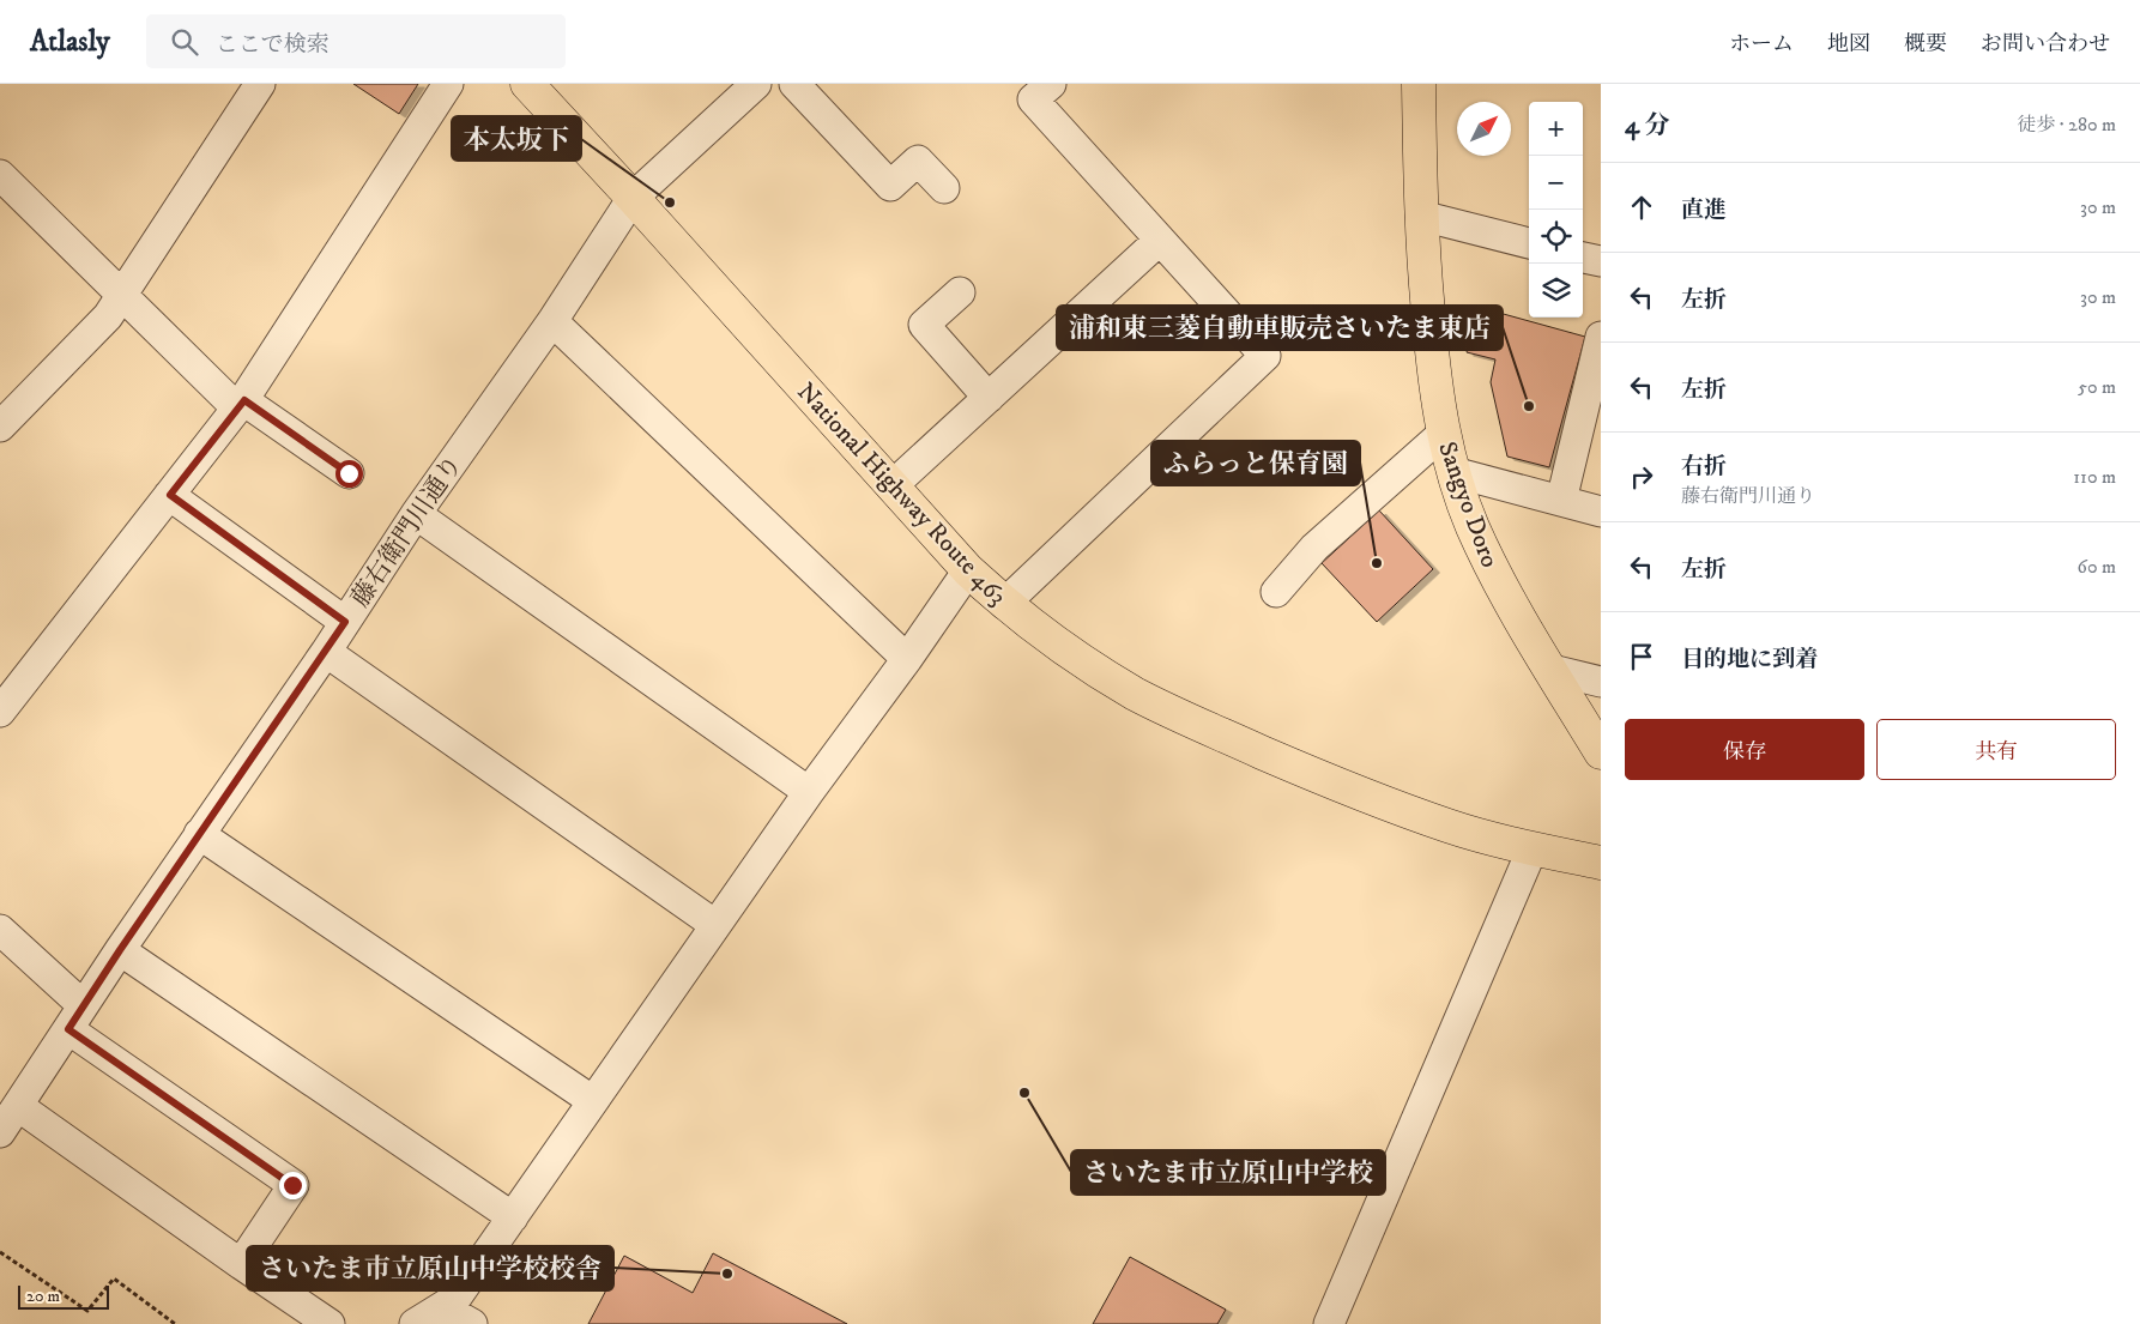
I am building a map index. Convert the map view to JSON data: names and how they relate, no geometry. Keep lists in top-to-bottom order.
{
  "streets": {
    "main road": ["National Highway Route 463", "Sangyo Doro"],
    "street": ["藤右衛門川通り"]
  },
  "crossings": [
    ["National Highway Route 463", "藤右衛門川通り"]
  ],
  "places": [
    "本太坂下",
    "浦和東三菱自動車販売さいたま東店",
    "ふらっと保育園",
    "さいたま市立原山中学校",
    "さいたま市立原山中学校校舎"
  ],
  "scale_bar": "20 m",
  "north": "top right",
  "page": {
    "header": "Atlasly",
    "search": "ここで検索",
    "nav": [
      "ホーム",
      "地図",
      "概要",
      "お問い合わせ"
    ],
    "heading": ["4 分", "徒歩 · 280 m"],
    "map_buttons": ["+", "−"],
    "list": [
      ["直進", "30 m"],
      ["左折", "30 m"],
      ["左折", "50 m"],
      ["右折", "藤右衛門川通り", "110 m"],
      ["左折", "60 m"],
      "目的地に到着"
    ],
    "buttons": ["保存", "共有"],
    "scale": "20 m"
  }
}
